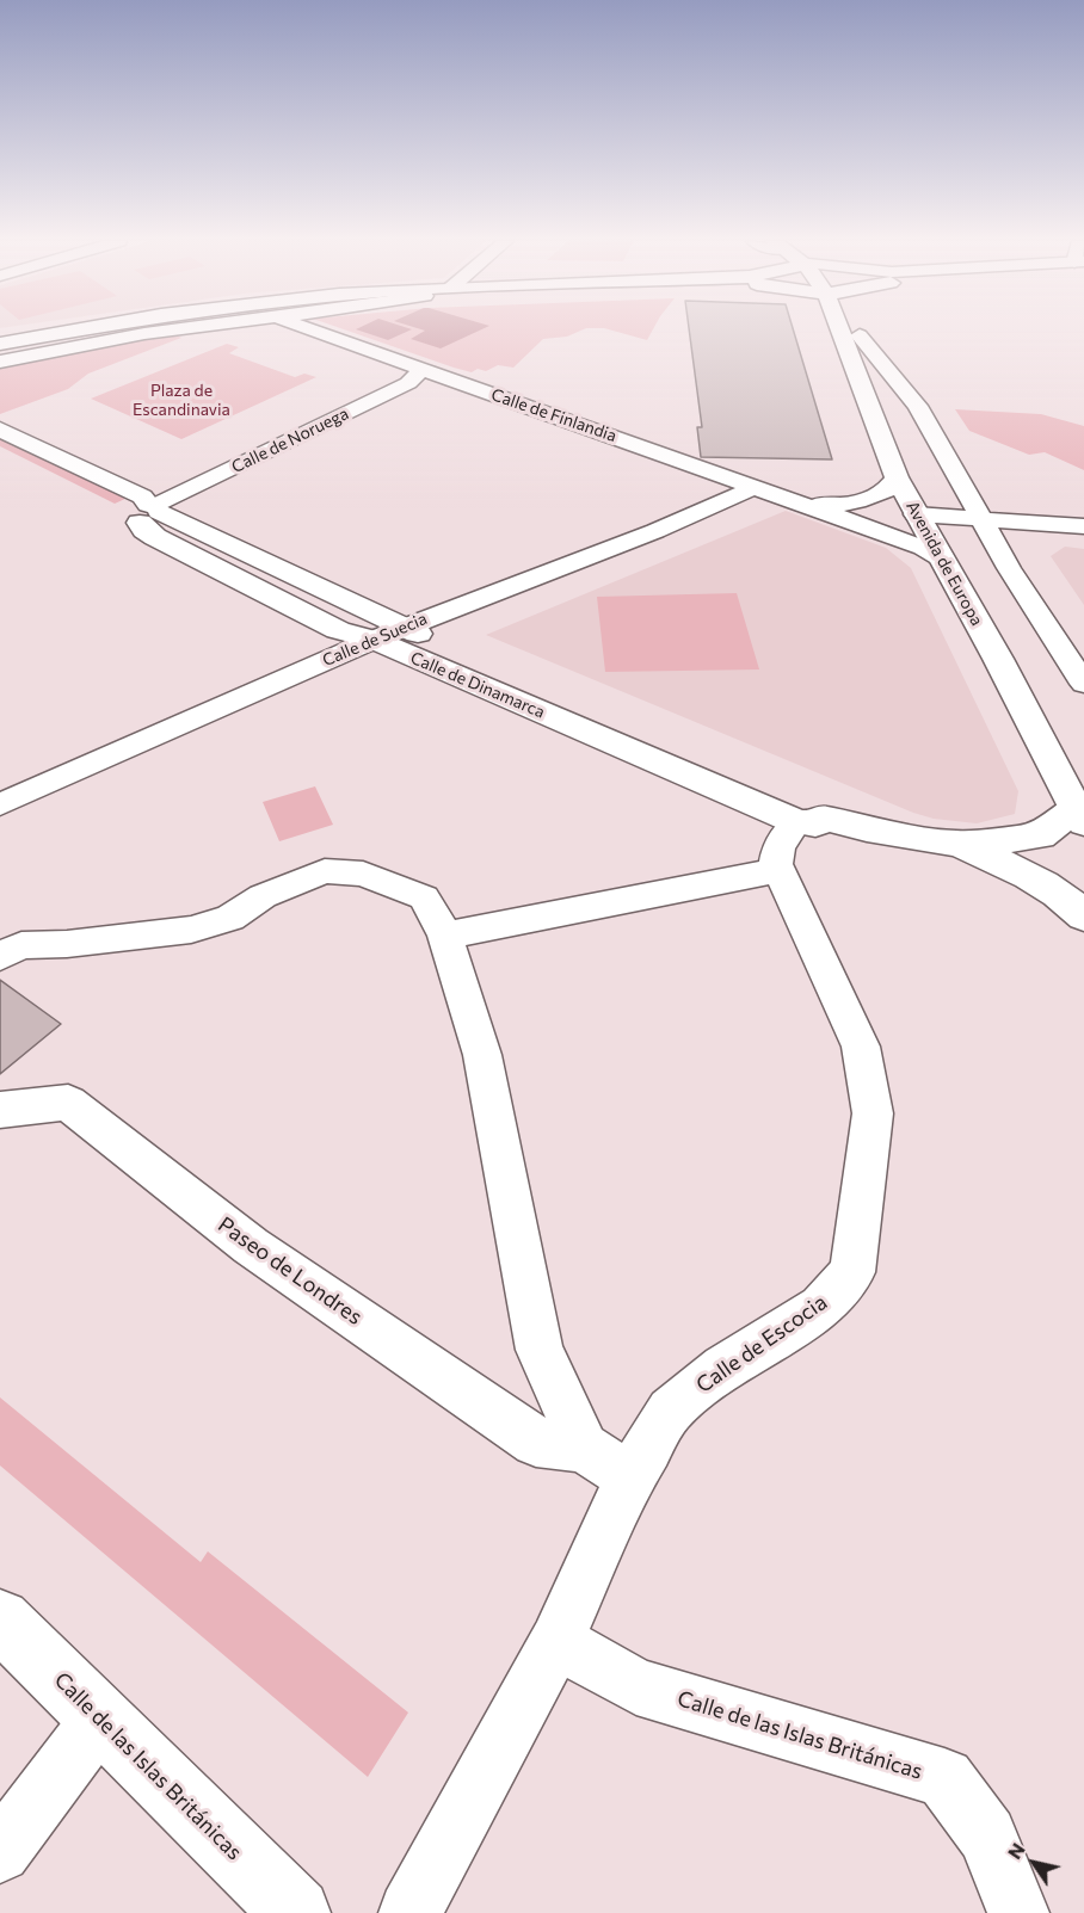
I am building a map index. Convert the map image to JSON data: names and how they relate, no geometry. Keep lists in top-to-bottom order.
{
  "streets": {
    "main road": ["Avenida de Europa", "Calle de Dinamarca", "Calle de las Islas Británicas"],
    "street": [
      "Calle de Finlandia",
      "Calle de Noruega",
      "Calle de Suecia",
      "Paseo de Londres",
      "Calle de Escocia"
    ]
  },
  "crossings": [
    ["Calle de Finlandia", "Calle de Noruega"],
    ["Calle de Finlandia", "Avenida de Europa"],
    ["Calle de Finlandia", "Calle de Suecia"],
    ["Calle de Noruega", "Calle de Dinamarca"],
    ["Avenida de Europa", "Calle de Dinamarca"],
    ["Calle de Suecia", "Calle de Dinamarca"],
    ["Paseo de Londres", "Calle de Escocia"],
    ["Calle de Escocia", "Calle de las Islas Británicas"]
  ],
  "parks": ["Plaza de Escandinavia"],
  "north": "top left"
}
